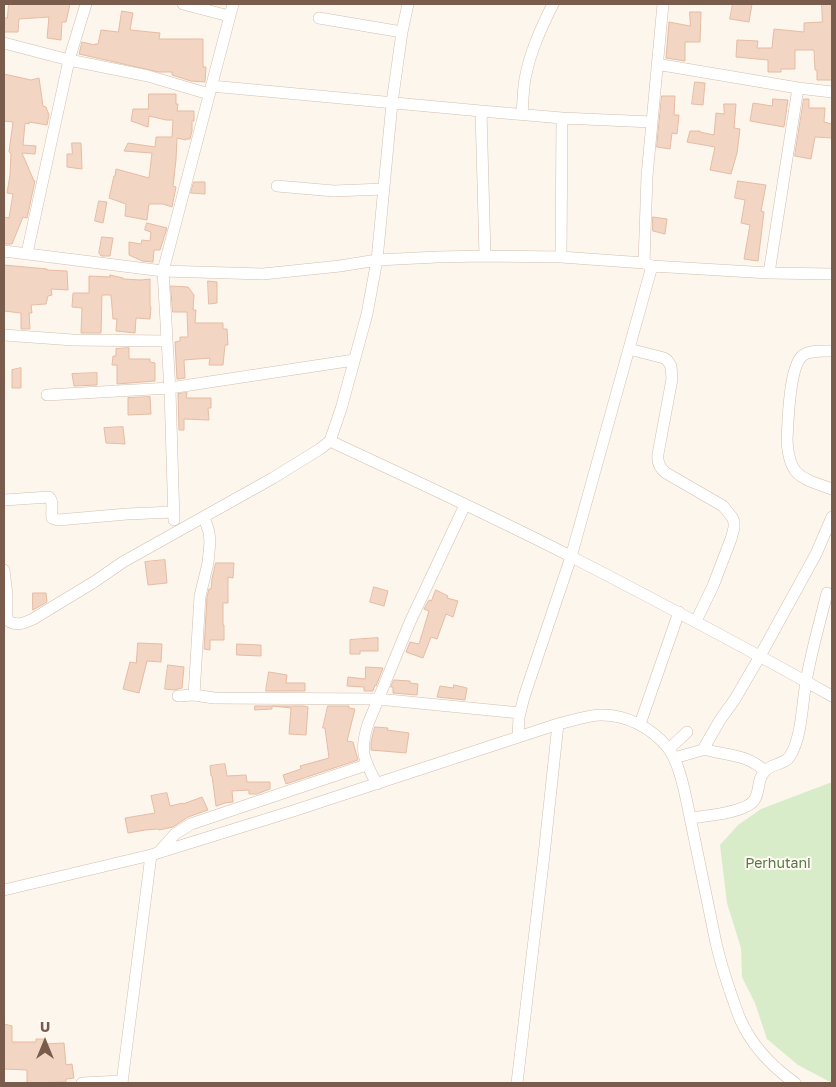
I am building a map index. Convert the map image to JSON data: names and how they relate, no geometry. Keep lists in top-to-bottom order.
{
  "parks": ["Perhutani"],
  "north": "top"
}
